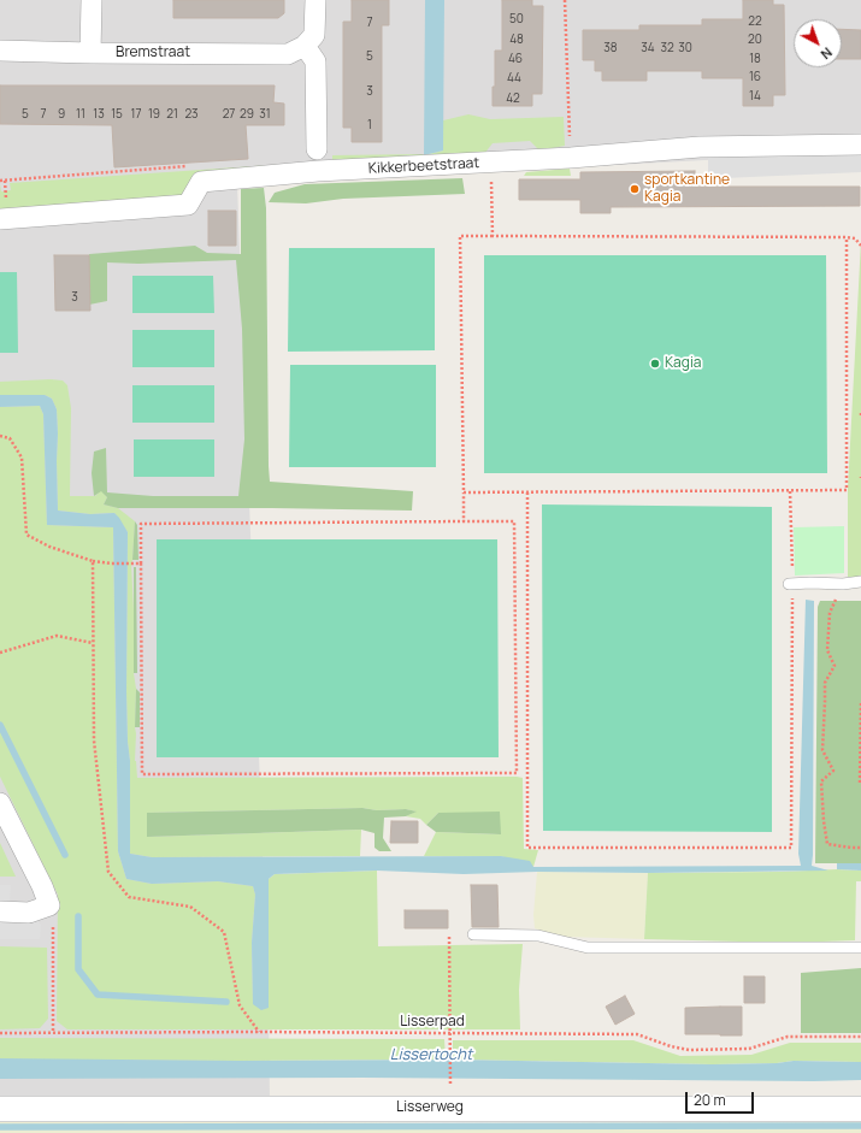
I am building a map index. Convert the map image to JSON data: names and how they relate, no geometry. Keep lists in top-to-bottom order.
{
  "streets": {
    "street": ["Bremstraat", "Kikkerbeetstraat", "Lisserweg"],
    "path": ["Lisserpad"]
  },
  "water": ["Lissertocht"],
  "places": ["sportkantine Kagia", "Kagia"],
  "house_numbers": [
    "50",
    "22",
    "7",
    "48",
    "20",
    "38",
    "34",
    "32",
    "30",
    "5",
    "46",
    "18",
    "16",
    "44",
    "3",
    "14",
    "42",
    "5",
    "7",
    "9",
    "11",
    "13",
    "15",
    "17",
    "19",
    "21",
    "23",
    "27",
    "29",
    "31",
    "1",
    "3"
  ],
  "scale_bar": "20 m",
  "north": "bottom right"
}
